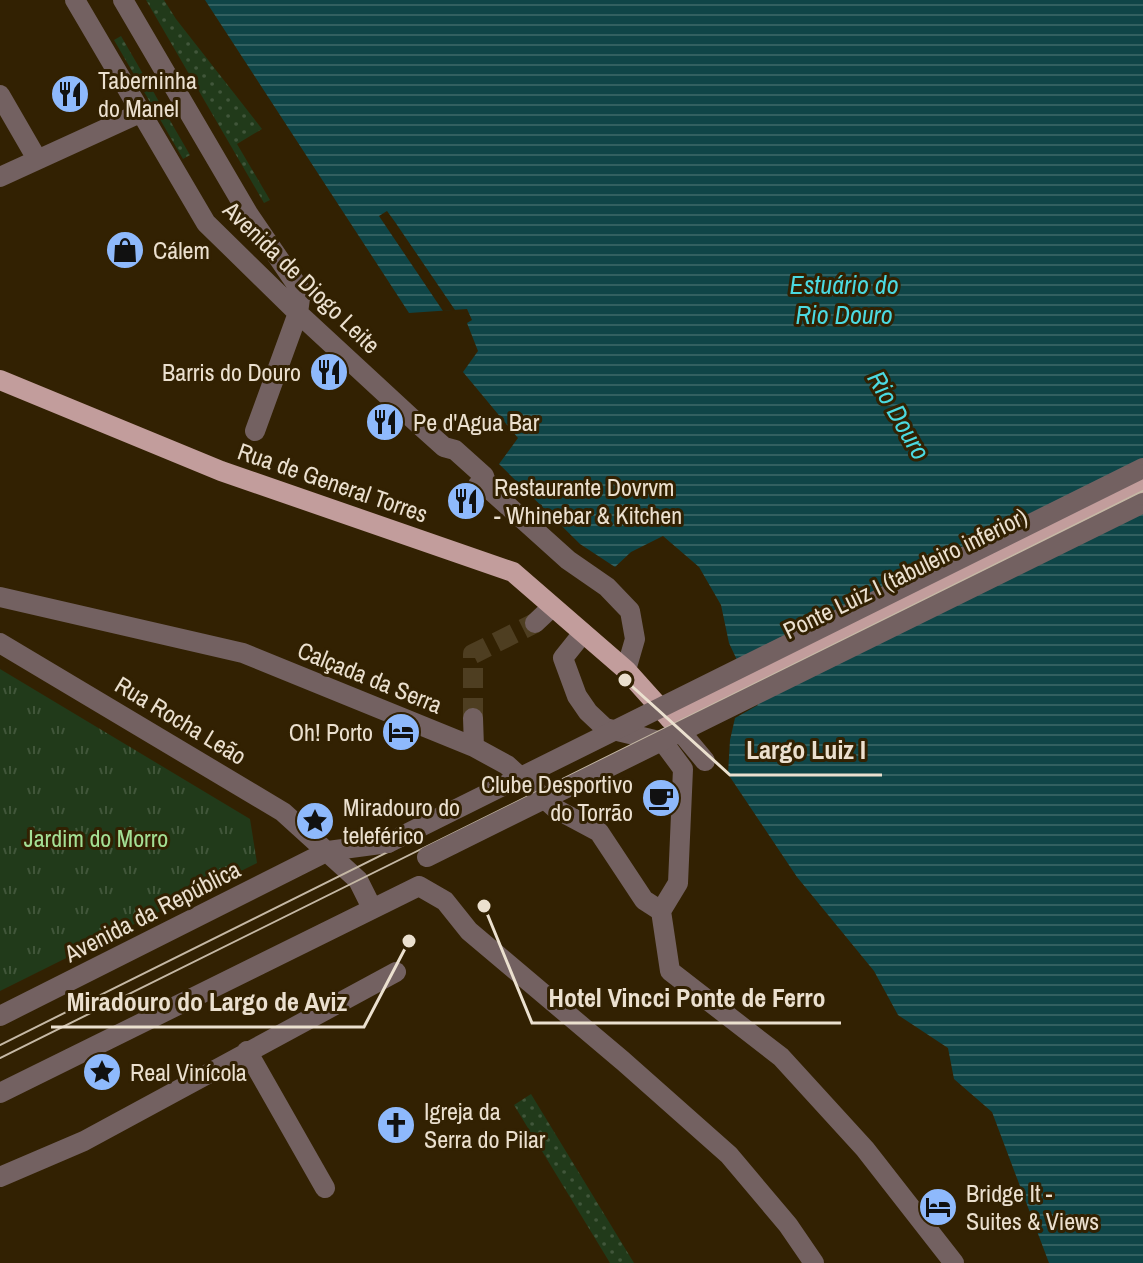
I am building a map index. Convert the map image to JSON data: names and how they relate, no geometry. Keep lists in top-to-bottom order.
{
  "streets": {
    "main road": ["Rua de General Torres", "Ponte Luiz I (tabuleiro inferior)"],
    "street": [
      "Avenida de Diogo Leite",
      "Calçada da Serra",
      "Rua Rocha Leão",
      "Avenida da República"
    ]
  },
  "crossings": [
    ["Avenida de Diogo Leite", "Rua de General Torres"],
    ["Rua de General Torres", "Ponte Luiz I (tabuleiro inferior)"],
    ["Rua Rocha Leão", "Avenida da República"]
  ],
  "water": ["Estuário do Rio Douro", "Rio Douro"],
  "parks": ["Jardim do Morro"],
  "places": {
    "restaurant": [
      "Taberninha do Manel",
      "Barris do Douro",
      "Pe d'Agua Bar",
      "Restaurante Dovrvm - Whinebar & Kitchen"
    ],
    "shop": ["Cálem"],
    "other": ["Largo Luiz I", "Hotel Vincci Ponte de Ferro", "Miradouro do Largo de Aviz"],
    "hotel": ["Oh! Porto", "Bridge It - Suites & Views"],
    "cafe": ["Clube Desportivo do Torrão"],
    "place": ["Miradouro do teleférico", "Real Vinícola"],
    "church": ["Igreja da Serra do Pilar"]
  }
}
